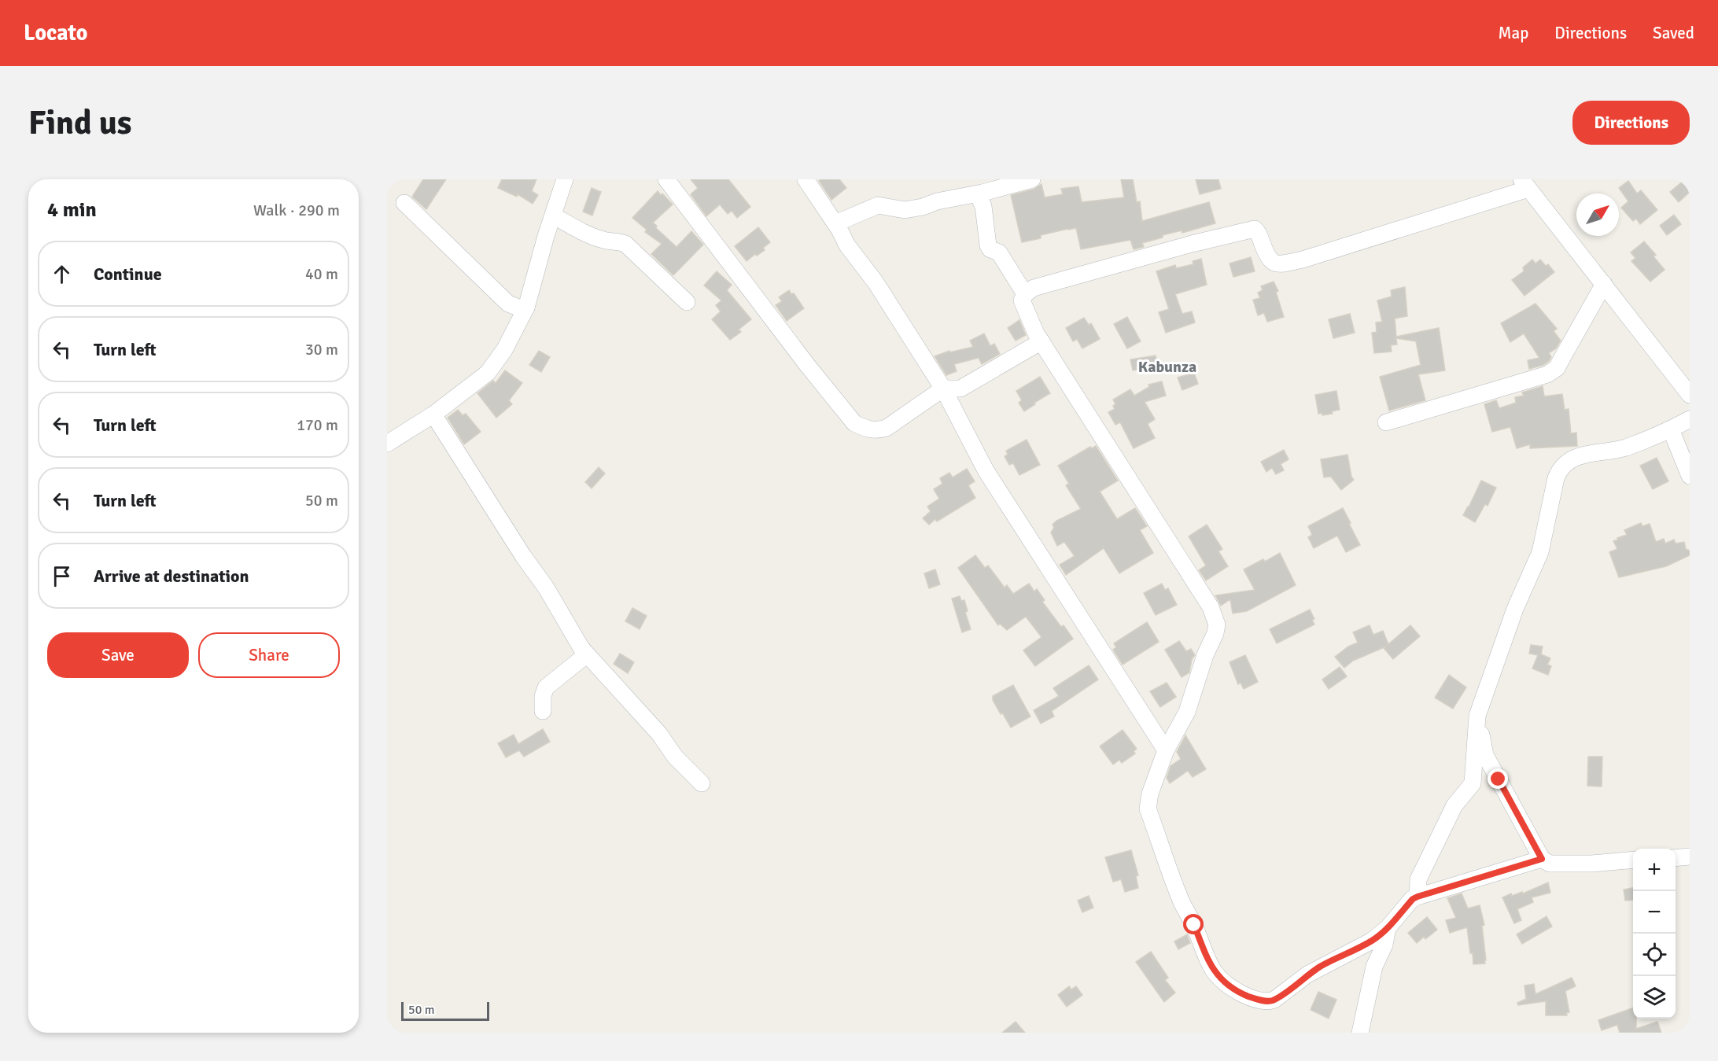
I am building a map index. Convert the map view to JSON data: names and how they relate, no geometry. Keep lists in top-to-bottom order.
{
  "districts": ["Kabunza"],
  "scale_bar": "50 m",
  "north": "top right",
  "page": {
    "header": "Locato",
    "nav": ["Map", "Directions", "Saved"],
    "buttons": [
      "Directions",
      ["Save", "Share"]
    ],
    "title": "Find us",
    "heading": ["4 min", "Walk · 290 m"],
    "list": [
      ["Continue", "40 m"],
      ["Turn left", "30 m"],
      ["Turn left", "170 m"],
      ["Turn left", "50 m"],
      "Arrive at destination"
    ],
    "map_buttons": ["+", "−"],
    "scale": "50 m"
  }
}
